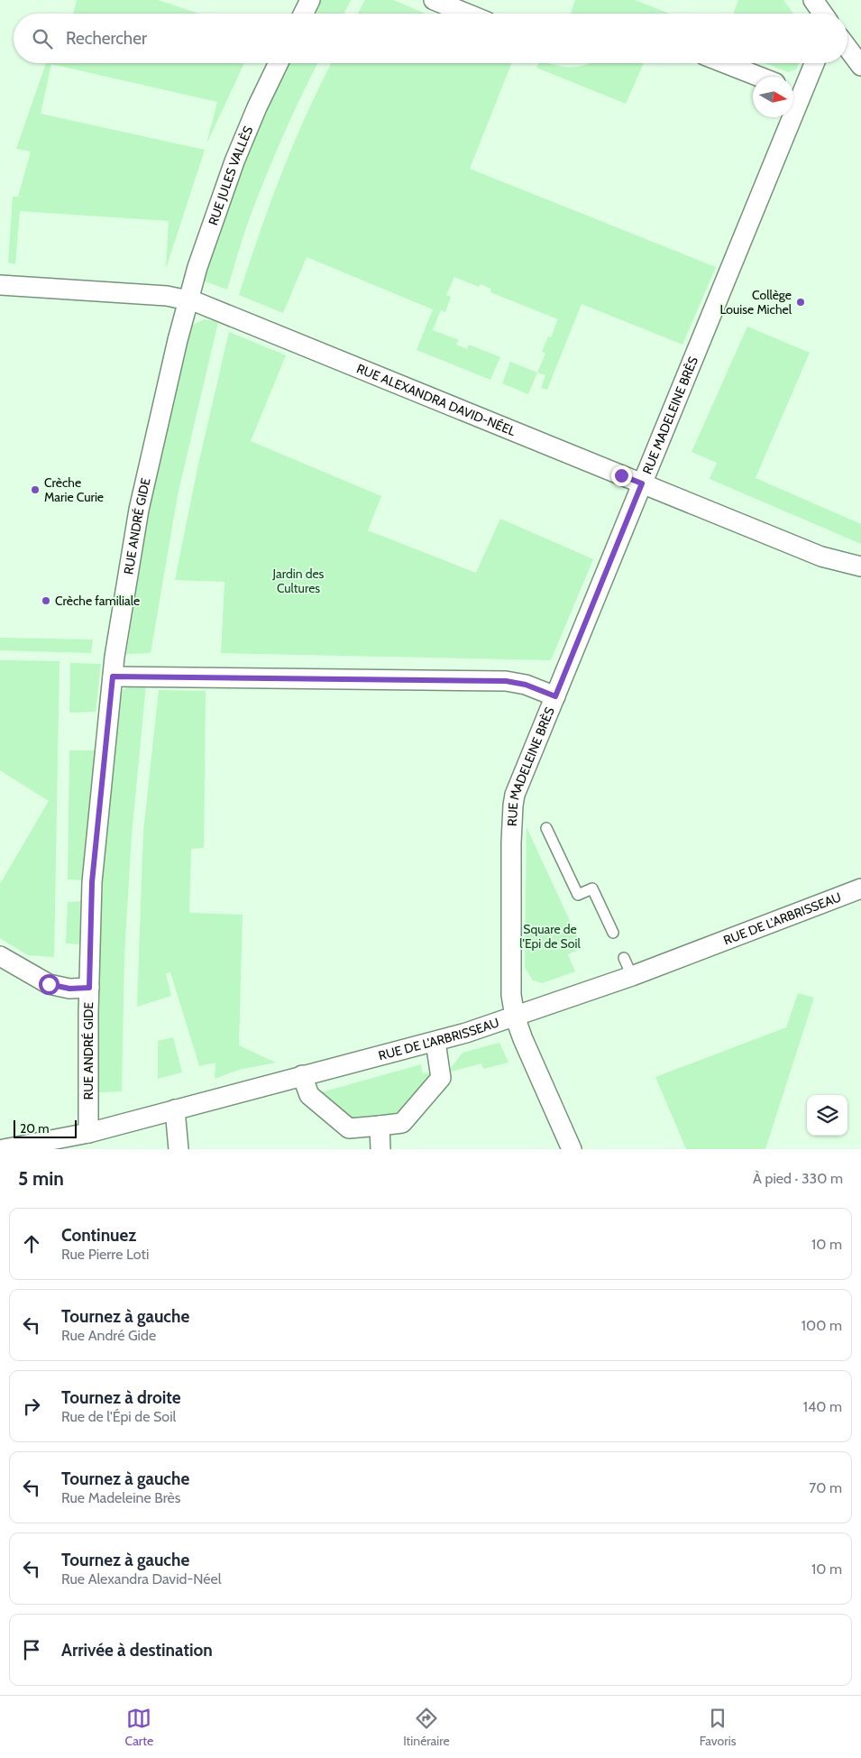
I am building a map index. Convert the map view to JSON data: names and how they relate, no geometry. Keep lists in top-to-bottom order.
{
  "streets": {
    "street": [
      "RUE JULES VALLÈS",
      "RUE ALEXANDRA DAVID-NÉEL",
      "RUE MADELEINE BRÈS",
      "RUE ANDRÉ GIDE",
      "RUE DE L'ARBRISSEAU"
    ]
  },
  "crossings": [
    ["RUE JULES VALLÈS", "RUE ALEXANDRA DAVID-NÉEL"],
    ["RUE JULES VALLÈS", "RUE ANDRÉ GIDE"],
    ["RUE ALEXANDRA DAVID-NÉEL", "RUE MADELEINE BRÈS"],
    ["RUE ALEXANDRA DAVID-NÉEL", "RUE ANDRÉ GIDE"],
    ["RUE MADELEINE BRÈS", "RUE DE L'ARBRISSEAU"],
    ["RUE ANDRÉ GIDE", "RUE DE L'ARBRISSEAU"]
  ],
  "parks": ["Jardin des Cultures", "Square de l'Epi de Soil"],
  "places": ["Collège Louise Michel", "Crèche Marie Curie", "Crèche familiale"],
  "scale_bar": "20 m",
  "north": "right",
  "page": {
    "search": "Rechercher",
    "scale": "20 m",
    "heading": ["5 min", "À pied · 330 m"],
    "list": [
      ["Continuez", "Rue Pierre Loti", "10 m"],
      ["Tournez à gauche", "Rue André Gide", "100 m"],
      ["Tournez à droite", "Rue de l'Épi de Soil", "140 m"],
      ["Tournez à gauche", "Rue Madeleine Brès", "70 m"],
      ["Tournez à gauche", "Rue Alexandra David-Néel", "10 m"],
      "Arrivée à destination"
    ],
    "nav": ["Carte", "Itinéraire", "Favoris"]
  }
}
